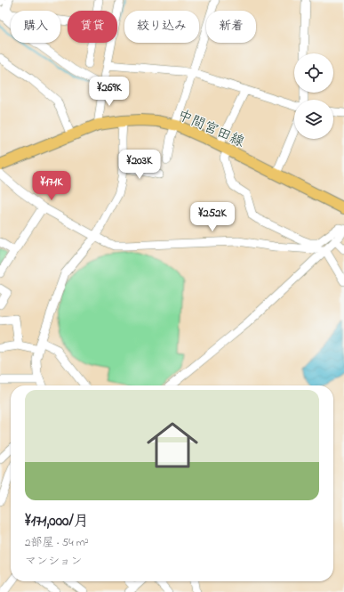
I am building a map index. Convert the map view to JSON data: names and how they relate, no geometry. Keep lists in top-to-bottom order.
{
  "streets": {
    "main road": ["中間宮田線"]
  },
  "page": {
    "chip": [
      "購入",
      "賃貸",
      "絞り込み",
      "新着"
    ],
    "price": [
      "¥269K",
      "¥203K",
      "¥171K",
      "¥252K"
    ],
    "list": [
      {
        "name": "¥171,000/月",
        "note": "2部屋 · 54 m² · マンション"
      }
    ]
  }
}
